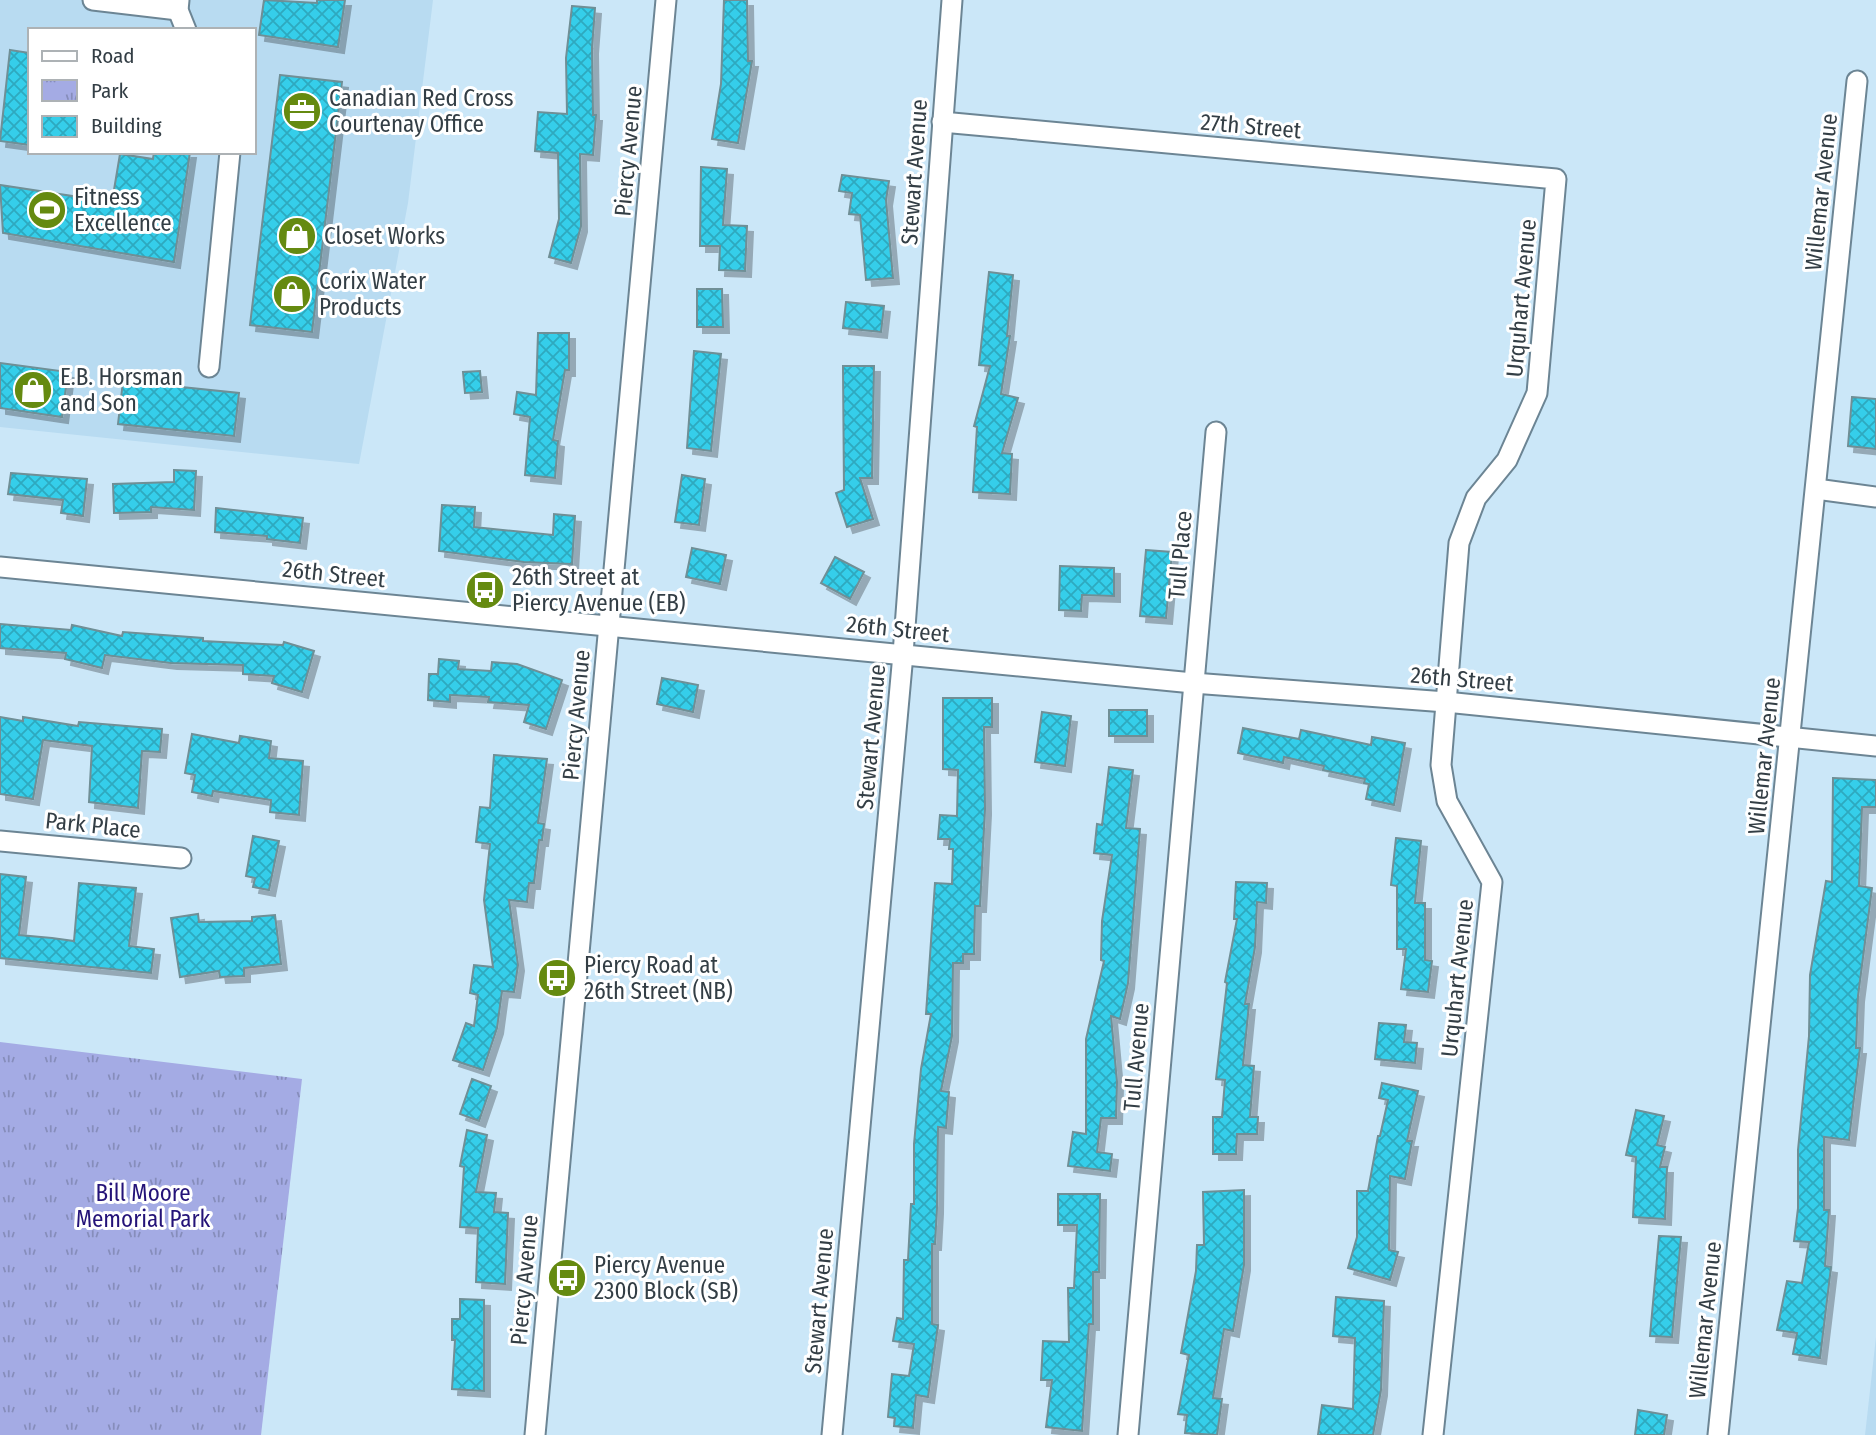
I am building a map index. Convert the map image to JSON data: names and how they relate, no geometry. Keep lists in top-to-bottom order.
{
  "streets": {
    "street": [
      "27th Street",
      "Piercy Avenue",
      "Stewart Avenue",
      "Willemar Avenue",
      "Urquhart Avenue",
      "Tull Place",
      "26th Street",
      "Park Place",
      "Tull Avenue"
    ]
  },
  "crossings": [
    ["27th Street", "Stewart Avenue"],
    ["27th Street", "Urquhart Avenue"],
    ["Piercy Avenue", "26th Street"],
    ["Stewart Avenue", "26th Street"],
    ["Willemar Avenue", "26th Street"],
    ["Urquhart Avenue", "26th Street"],
    ["Tull Place", "26th Street"],
    ["Tull Place", "Tull Avenue"],
    ["26th Street", "Tull Avenue"]
  ],
  "parks": ["Bill Moore Memorial Park"],
  "places": {
    "office": ["Canadian Red Cross Courtenay Office"],
    "sports": ["Fitness Excellence"],
    "shop": ["Closet Works", "Corix Water Products", "E.B. Horsman and Son"],
    "bus stop": ["26th Street at Piercy Avenue (EB)", "Piercy Road at 26th Street (NB)", "Piercy Avenue 2300 Block (SB)"]
  },
  "legend": ["Road", "Park", "Building"]
}
